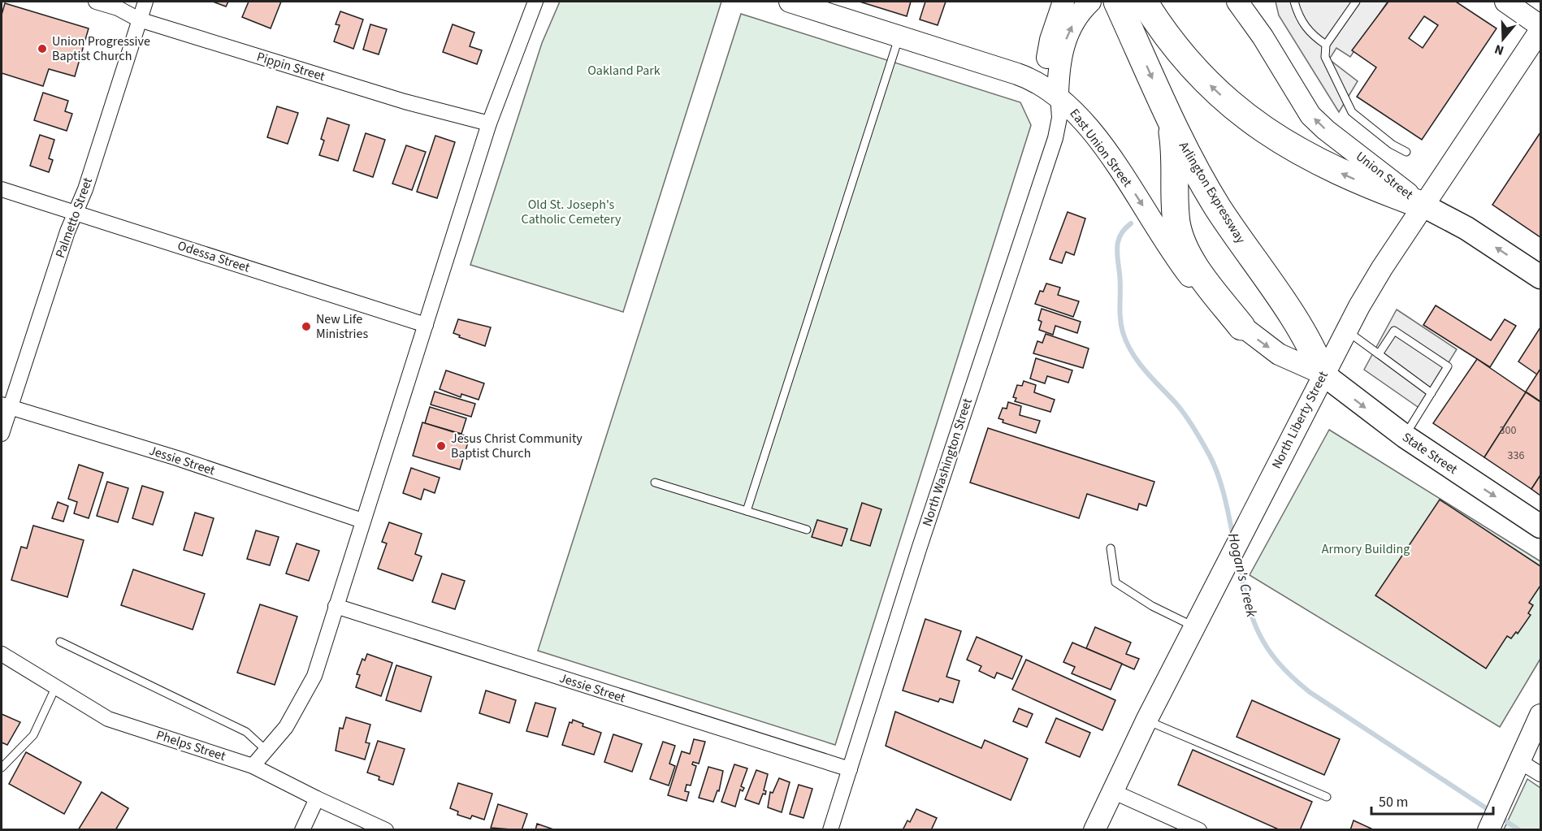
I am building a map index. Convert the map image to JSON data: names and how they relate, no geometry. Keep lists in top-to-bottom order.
{
  "streets": {
    "highway": ["Arlington Expressway"],
    "main road": ["Union Street", "State Street"],
    "street": [
      "Pippin Street",
      "East Union Street",
      "Palmetto Street",
      "Odessa Street",
      "North Liberty Street",
      "Jessie Street",
      "North Washington Street",
      "Phelps Street"
    ]
  },
  "crossings": [
    ["Pippin Street", "Palmetto Street"],
    ["East Union Street", "Arlington Expressway"],
    ["East Union Street", "North Liberty Street"],
    ["East Union Street", "State Street"],
    ["East Union Street", "North Washington Street"],
    ["Union Street", "North Liberty Street"],
    ["Arlington Expressway", "North Liberty Street"],
    ["Arlington Expressway", "State Street"],
    ["Palmetto Street", "Odessa Street"],
    ["Palmetto Street", "Jessie Street"],
    ["North Liberty Street", "State Street"],
    ["Jessie Street", "North Washington Street"]
  ],
  "one_way": ["East Union Street", "Union Street", "State Street"],
  "water": ["Hogan's Creek"],
  "parks": ["Oakland Park", "Old St. Joseph's Catholic Cemetery", "Armory Building"],
  "places": ["Union Progressive Baptist Church", "New Life Ministries", "Jesus Christ Community Baptist Church"],
  "house_numbers": ["300", "336"],
  "scale_bar": "50 m",
  "north": "bottom"
}
